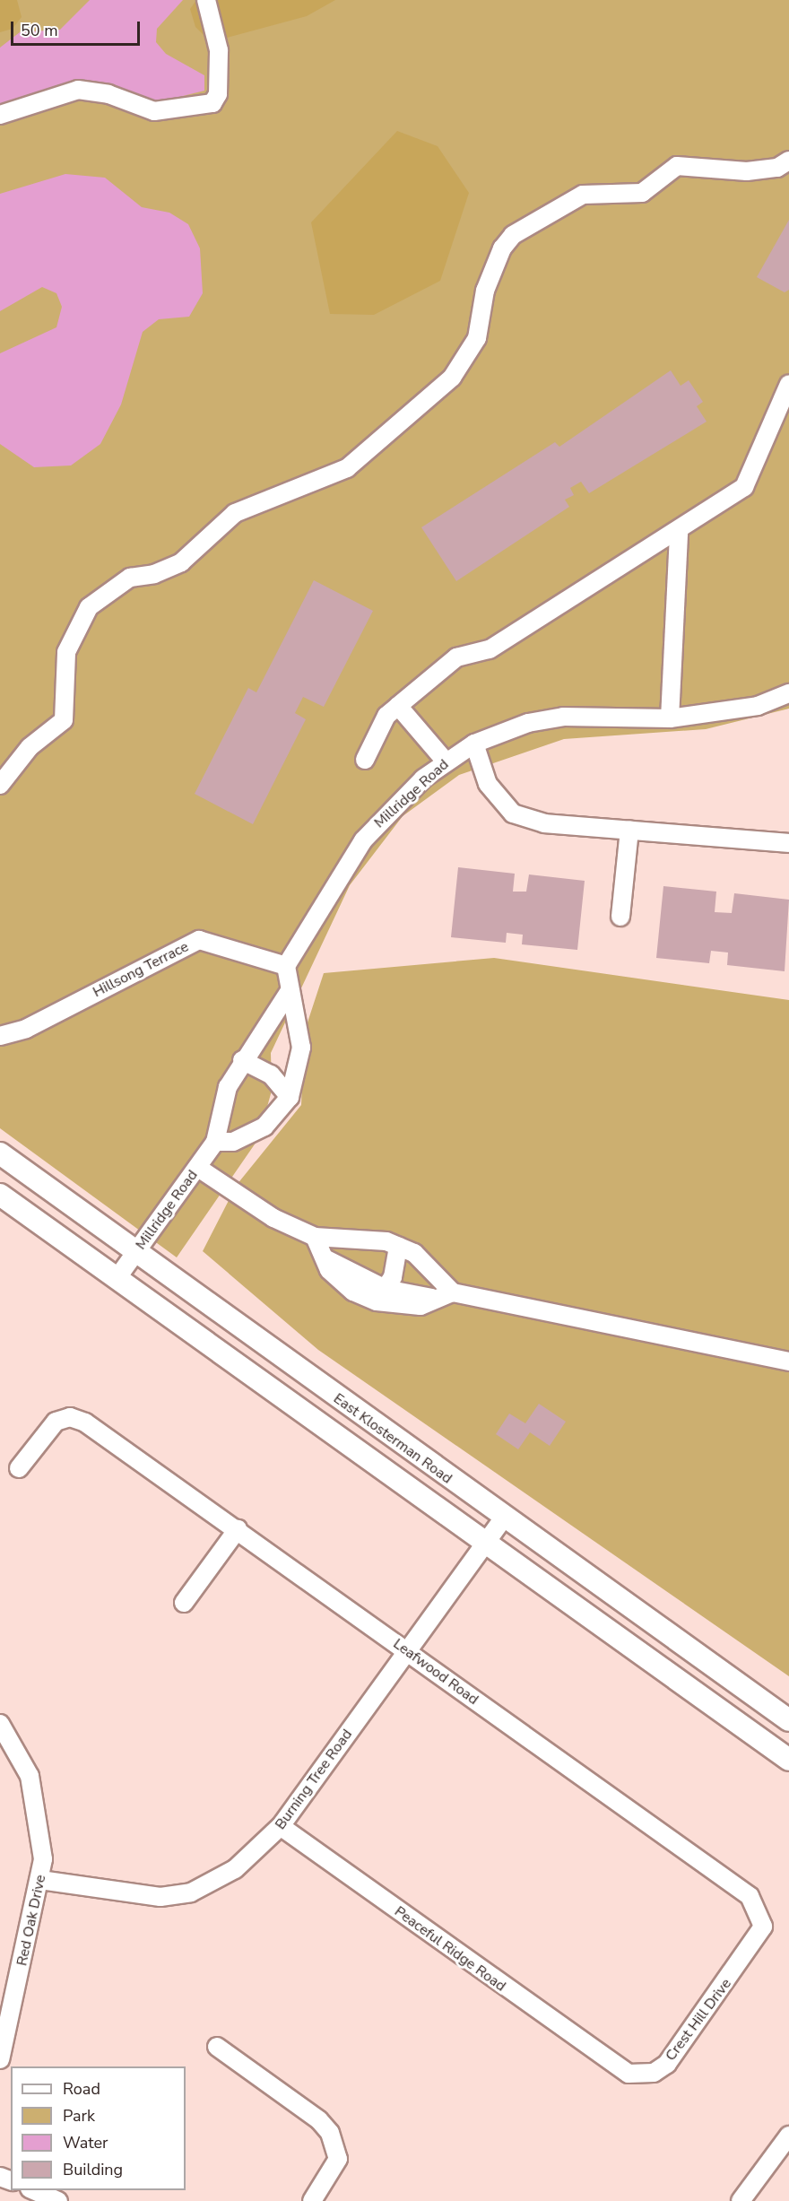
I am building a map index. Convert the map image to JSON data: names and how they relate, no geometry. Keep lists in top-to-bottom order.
{
  "streets": {
    "main road": ["East Klosterman Road"],
    "street": [
      "Millridge Road",
      "Hillsong Terrace",
      "Leafwood Road",
      "Burning Tree Road",
      "Red Oak Drive",
      "Peaceful Ridge Road",
      "Crest Hill Drive"
    ]
  },
  "crossings": [
    ["Millridge Road", "Hillsong Terrace"],
    ["Millridge Road", "East Klosterman Road"],
    ["East Klosterman Road", "Burning Tree Road"],
    ["Leafwood Road", "Burning Tree Road"],
    ["Leafwood Road", "Crest Hill Drive"],
    ["Burning Tree Road", "Red Oak Drive"],
    ["Burning Tree Road", "Peaceful Ridge Road"],
    ["Peaceful Ridge Road", "Crest Hill Drive"]
  ],
  "legend": [
    "Road",
    "Park",
    "Water",
    "Building"
  ],
  "scale_bar": "50 m"
}
